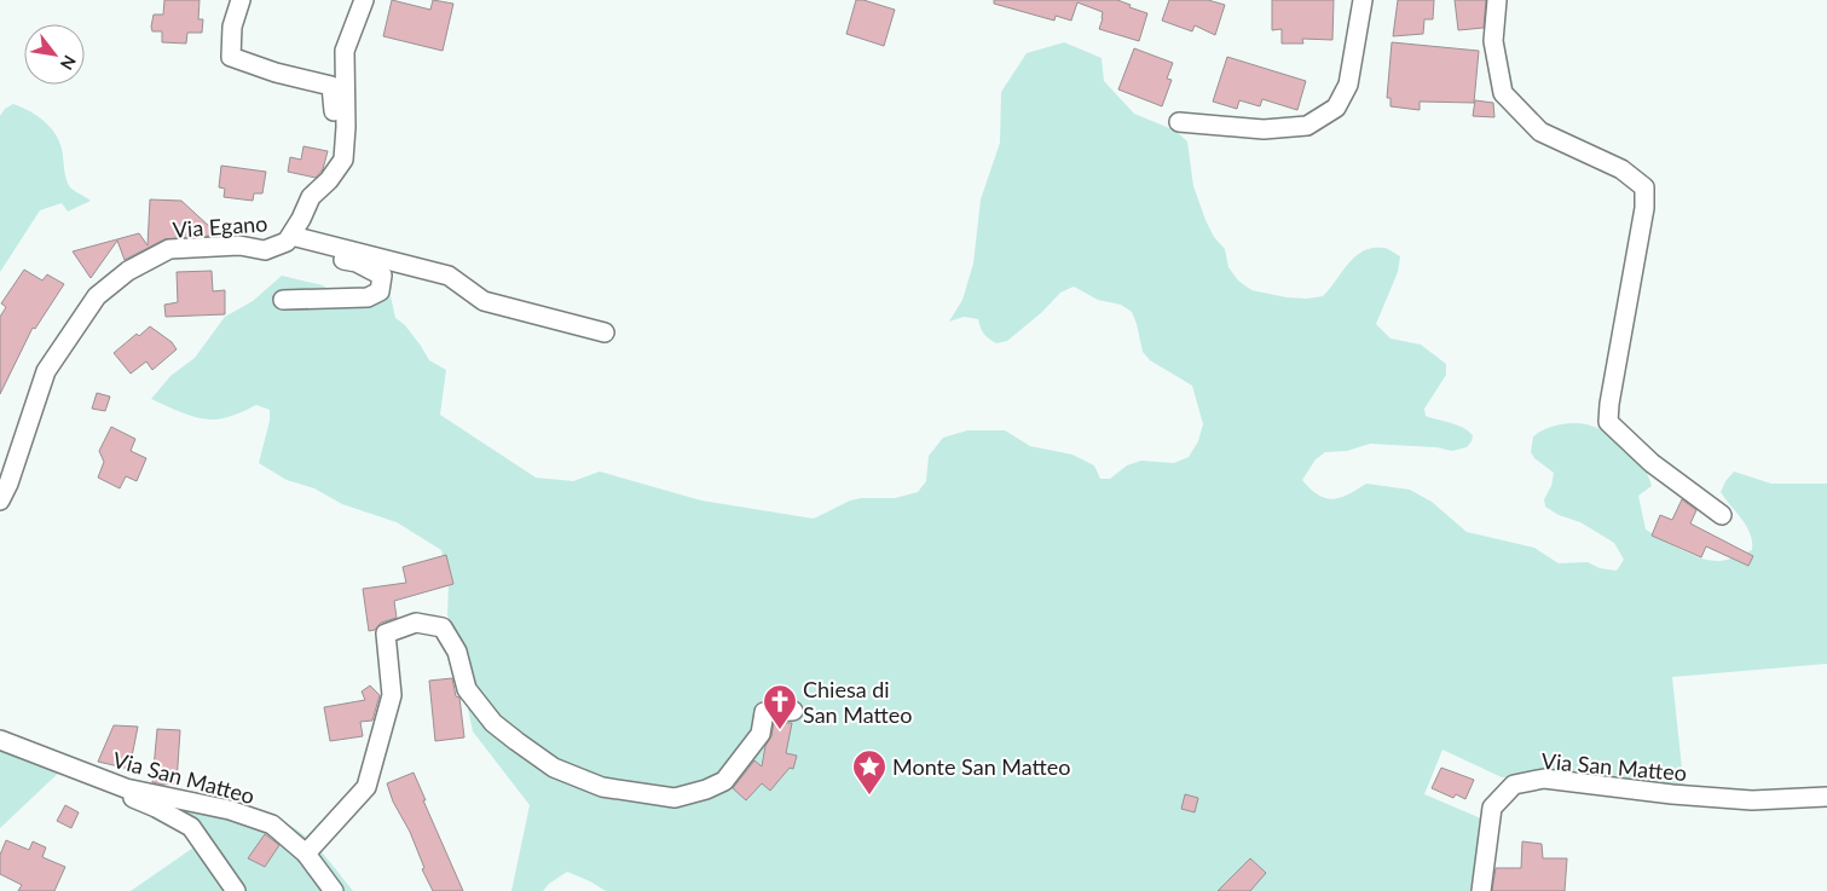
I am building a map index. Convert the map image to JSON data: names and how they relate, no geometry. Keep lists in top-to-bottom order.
{
  "streets": {
    "street": ["Via Egano", "Via San Matteo"]
  },
  "places": {
    "church": ["Chiesa di San Matteo"],
    "place": ["Monte San Matteo"]
  },
  "north": "bottom right"
}
